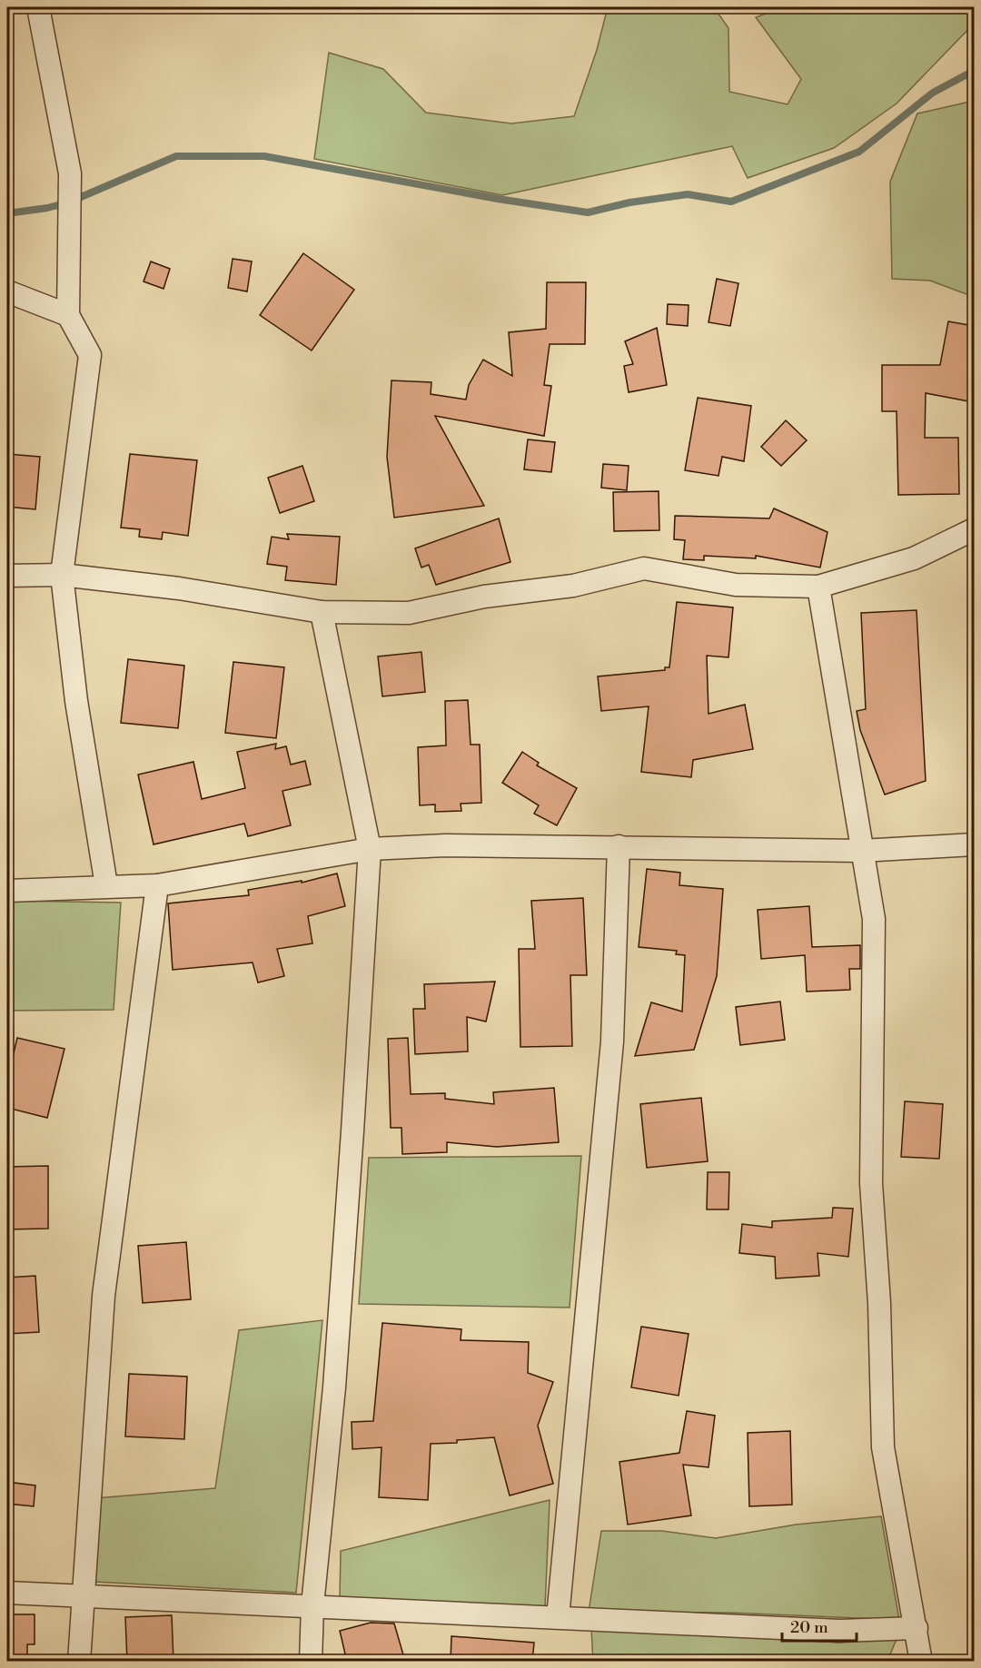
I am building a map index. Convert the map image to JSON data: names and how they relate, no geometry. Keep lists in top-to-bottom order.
{
  "scale_bar": "20 m"
}
